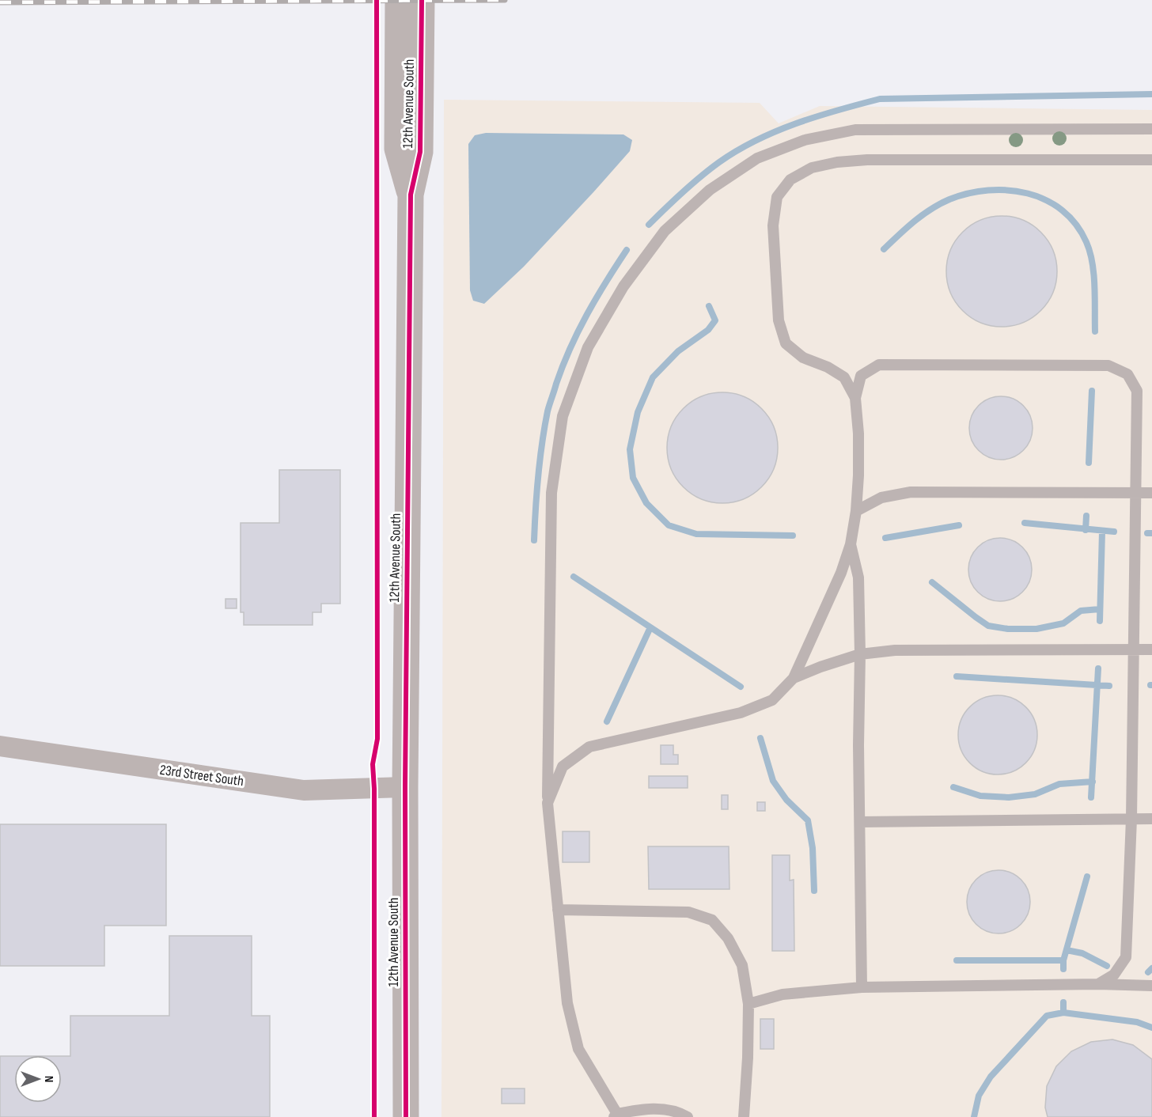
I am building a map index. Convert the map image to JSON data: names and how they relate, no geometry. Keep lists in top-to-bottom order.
{
  "streets": {
    "street": ["12th Avenue South", "23rd Street South"]
  },
  "crossings": [
    ["12th Avenue South", "23rd Street South"]
  ],
  "north": "right"
}
